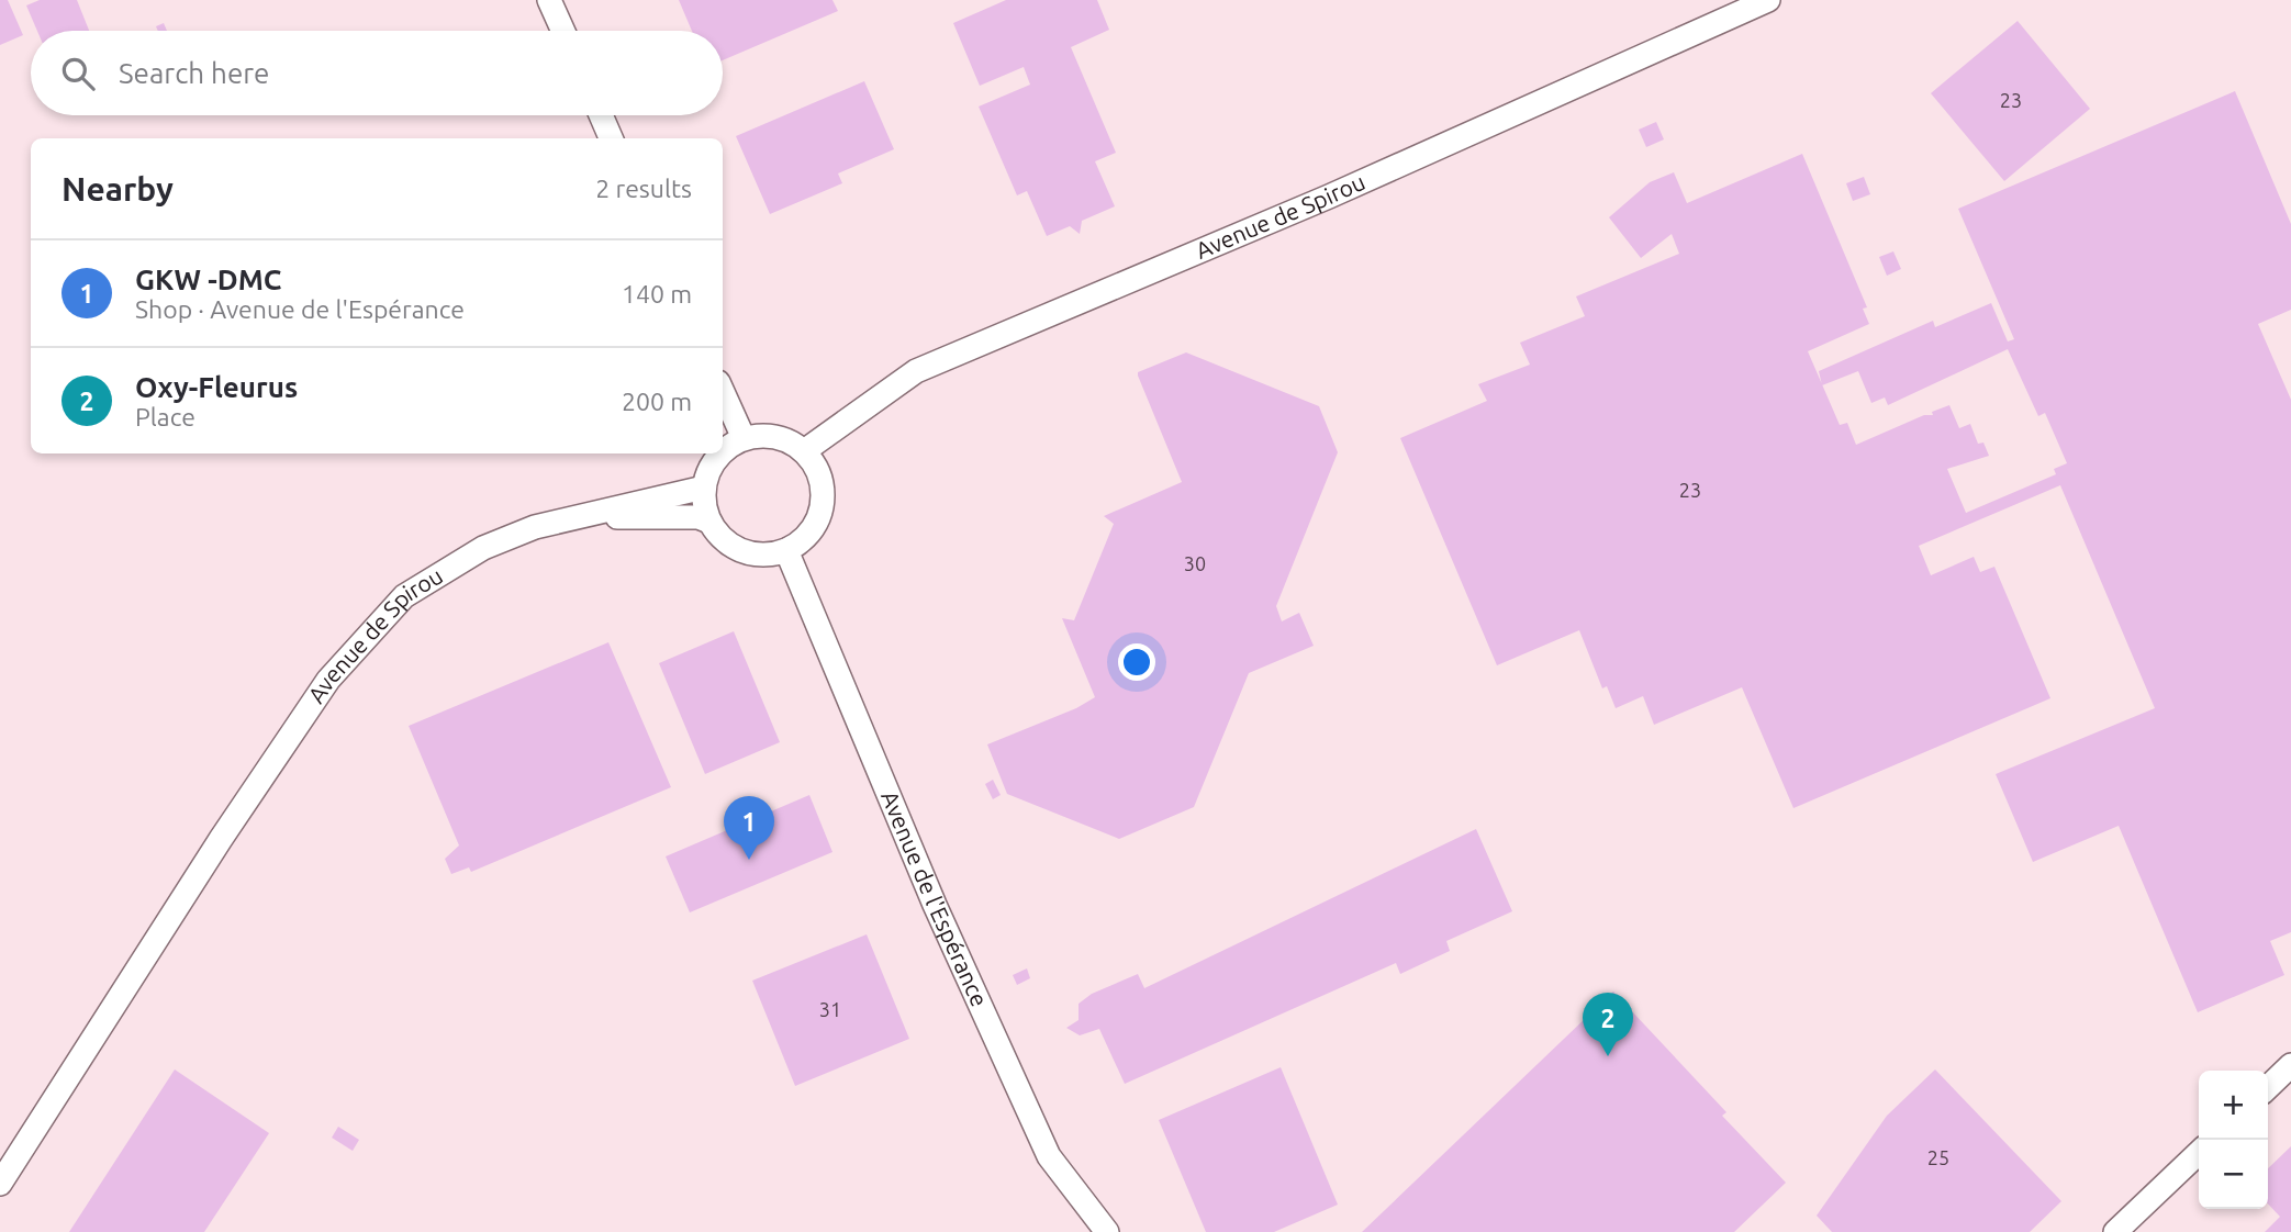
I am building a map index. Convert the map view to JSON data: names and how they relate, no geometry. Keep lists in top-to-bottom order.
{
  "streets": {
    "street": ["Avenue de Spirou", "Avenue de l'Espérance"]
  },
  "house_numbers": [
    "23",
    "23",
    "30",
    "31",
    "25"
  ],
  "page": {
    "search": "Search here",
    "heading": ["Nearby", "2 results"],
    "list": [
      {
        "mark": "1",
        "name": "GKW -DMC",
        "note": "Shop · Avenue de l'Espérance",
        "value": "140 m"
      },
      {
        "mark": "2",
        "name": "Oxy-Fleurus",
        "note": "Place",
        "value": "200 m"
      }
    ],
    "pins": ["1", "2"],
    "map_buttons": ["+", "−"]
  }
}
